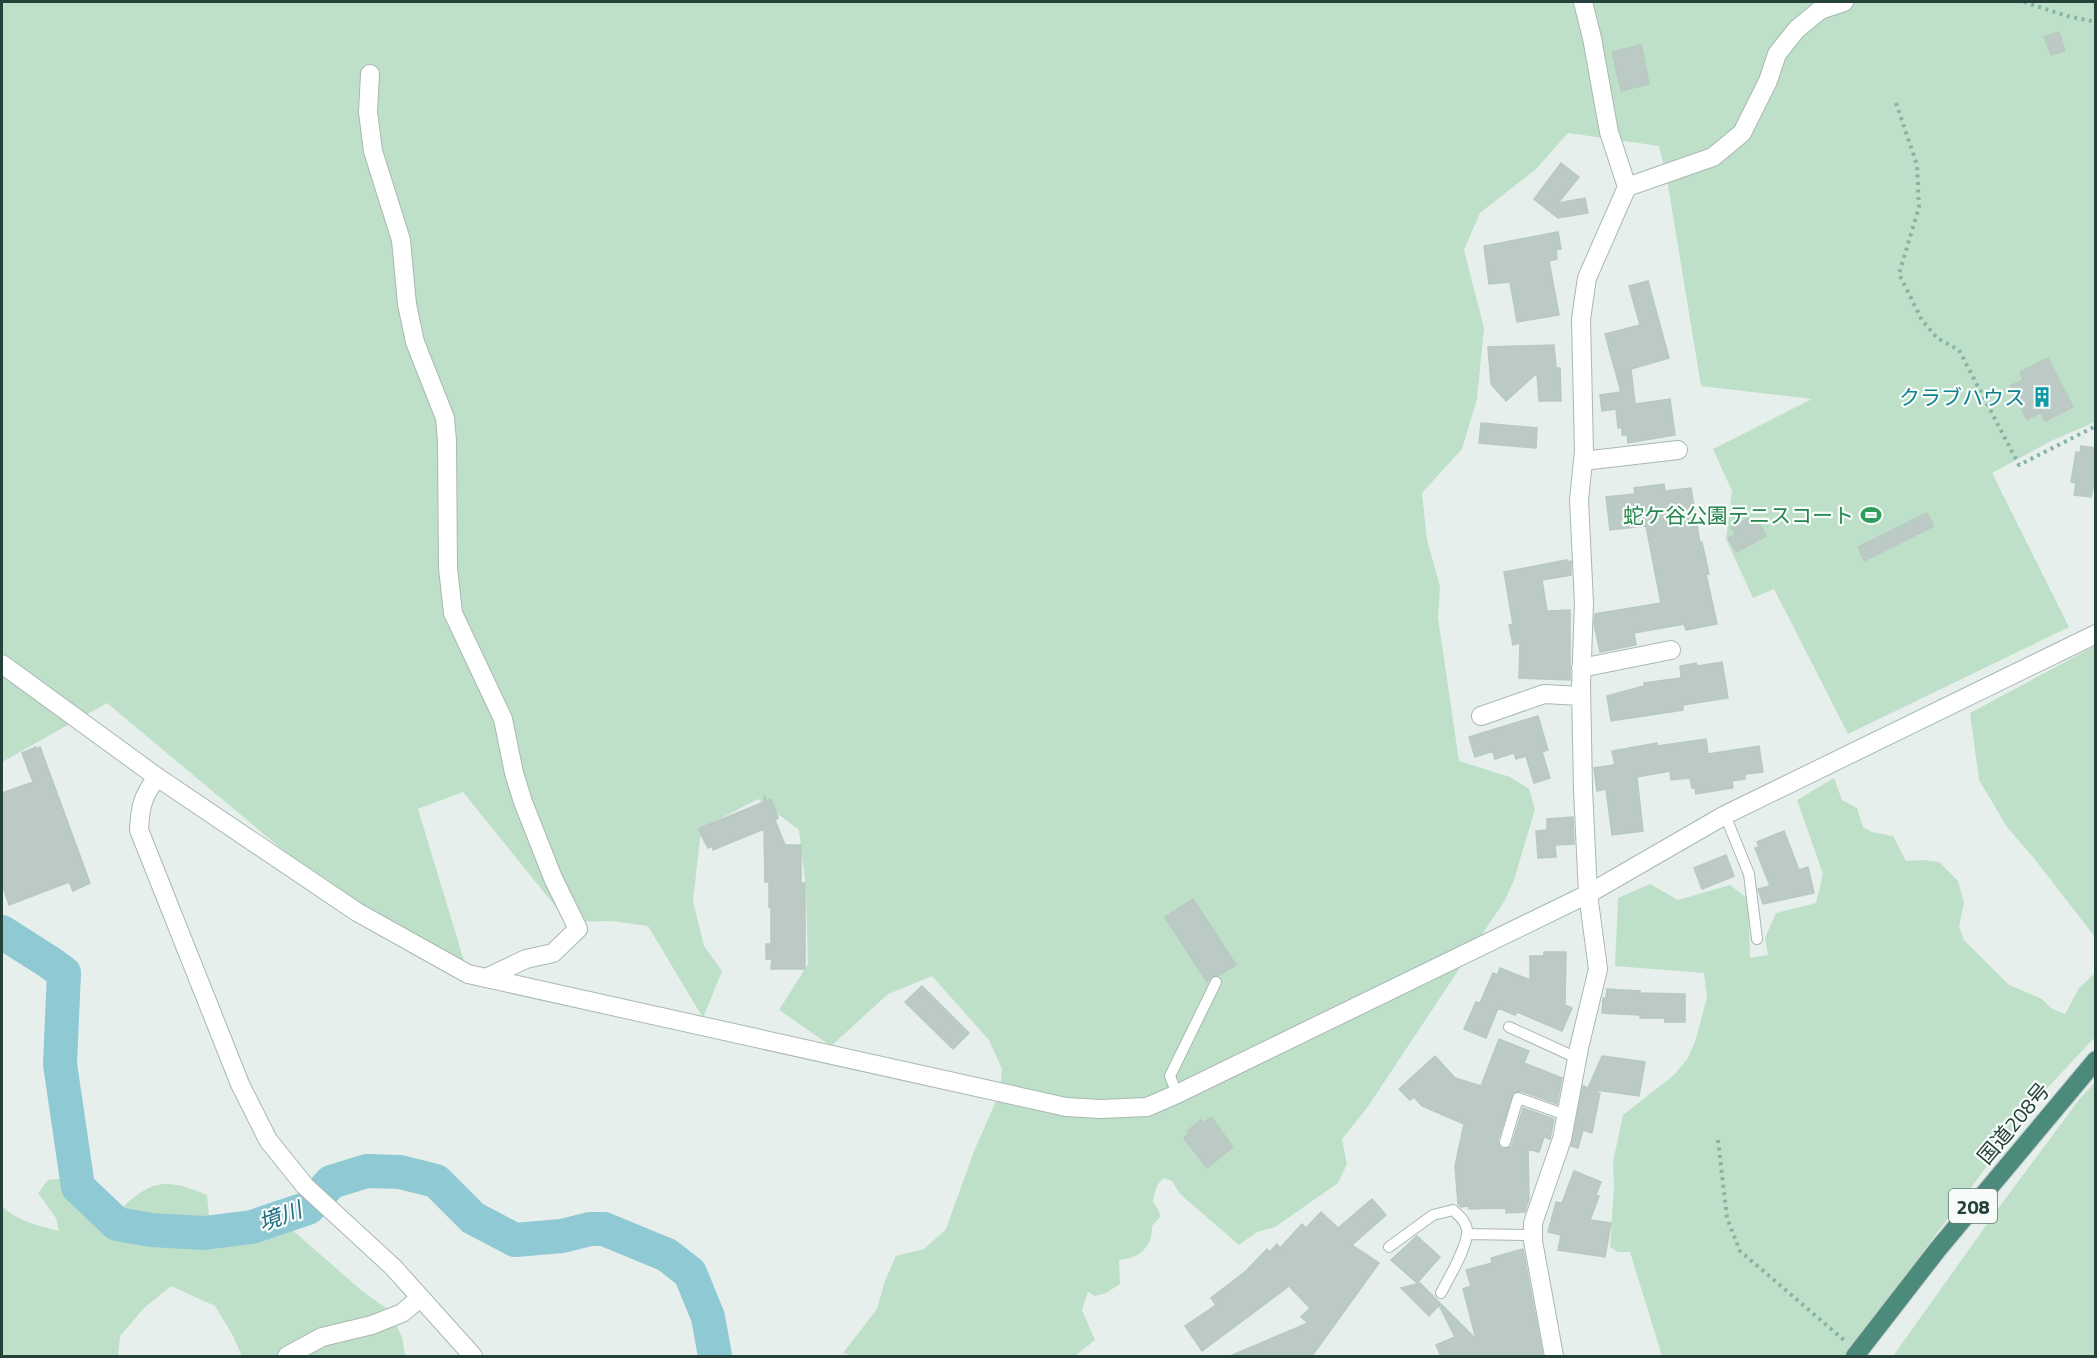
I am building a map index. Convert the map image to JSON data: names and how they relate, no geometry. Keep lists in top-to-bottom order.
{
  "streets": {
    "highway": ["国道208号", "208"]
  },
  "water": ["境川"],
  "places": {
    "building": ["クラブハウス"],
    "sports": ["蛇ケ谷公園テニスコート"]
  }
}
